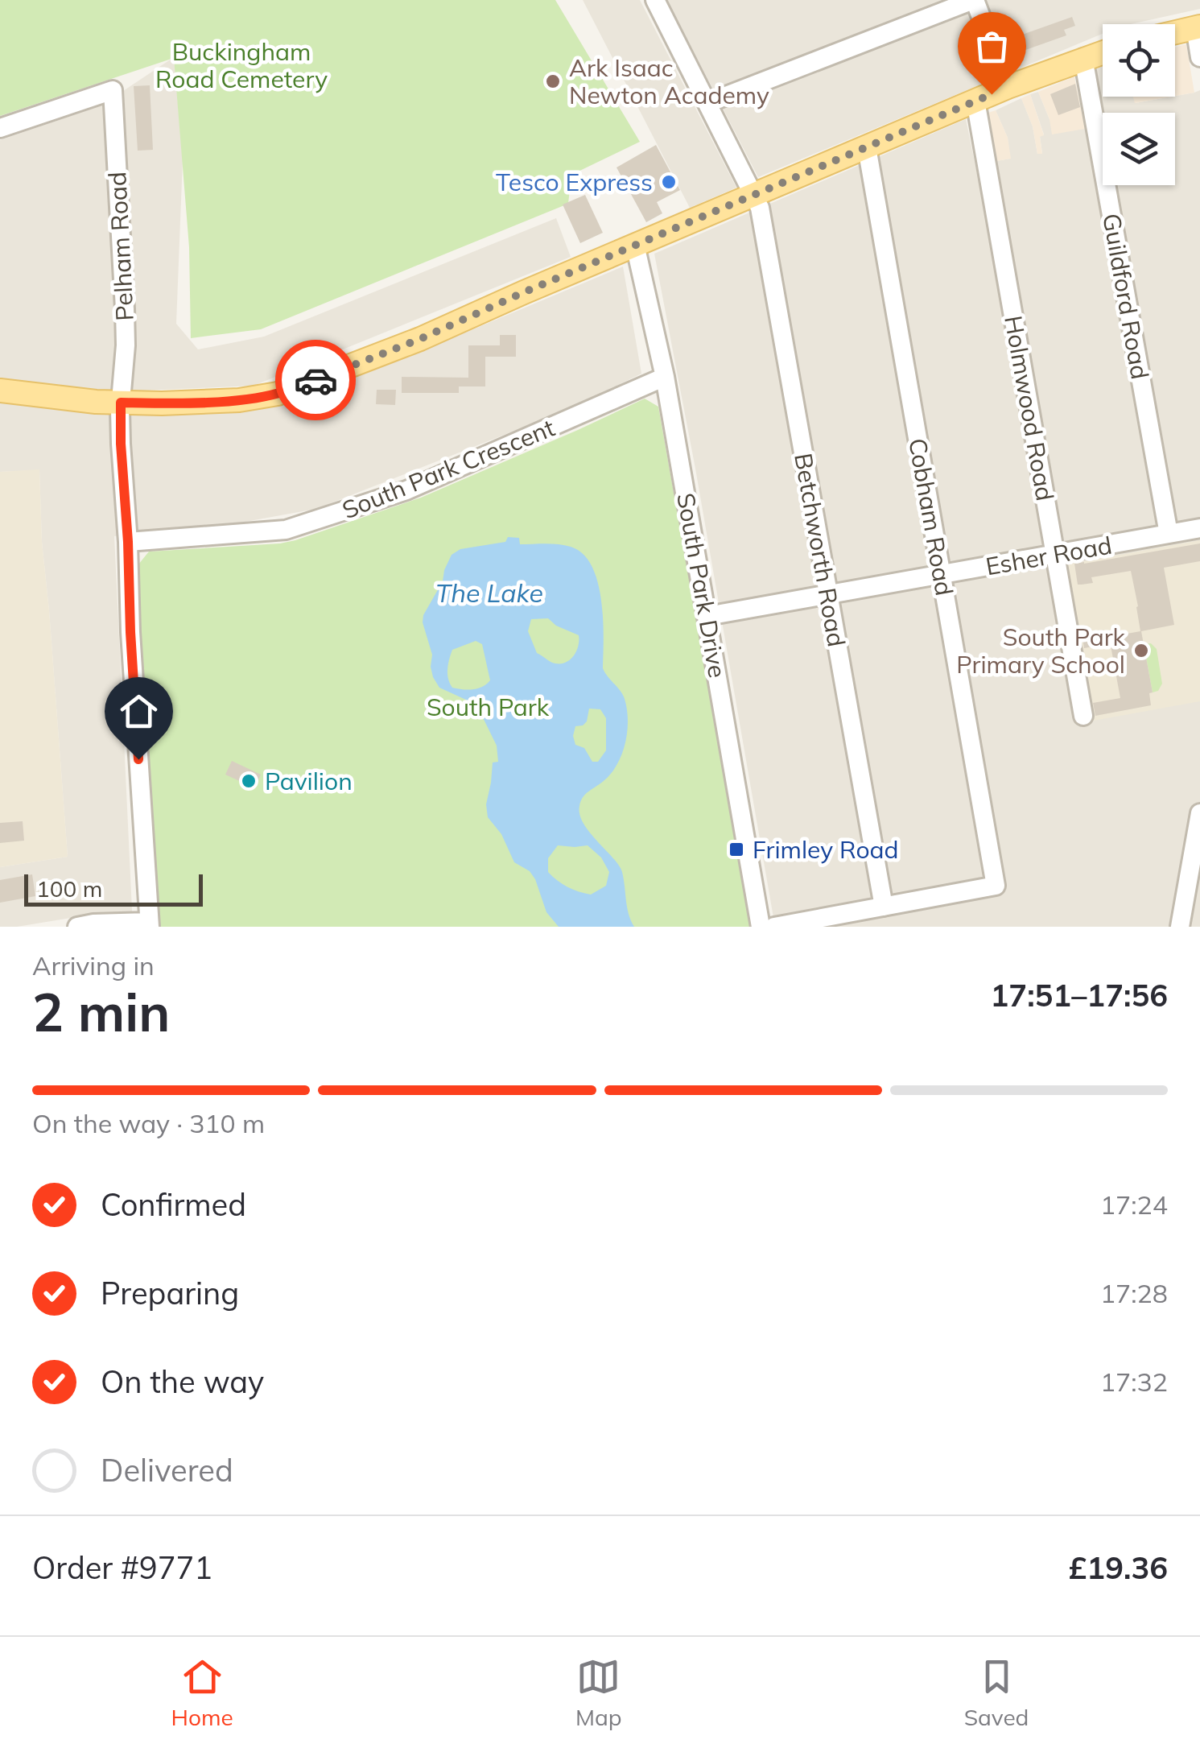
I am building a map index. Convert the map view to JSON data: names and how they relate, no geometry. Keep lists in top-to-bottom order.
{
  "streets": {
    "street": [
      "Pelham Road",
      "Guildford Road",
      "Holmwood Road",
      "South Park Crescent",
      "Cobham Road",
      "Betchworth Road",
      "Esher Road",
      "South Park Drive"
    ]
  },
  "crossings": [
    ["Pelham Road", "South Park Crescent"],
    ["Guildford Road", "Esher Road"],
    ["Holmwood Road", "Esher Road"],
    ["South Park Crescent", "South Park Drive"],
    ["Cobham Road", "Betchworth Road"],
    ["Cobham Road", "Esher Road"],
    ["Betchworth Road", "Esher Road"],
    ["Esher Road", "South Park Drive"]
  ],
  "water": ["The Lake"],
  "parks": ["Buckingham Road Cemetery", "South Park"],
  "places": {
    "other": [
      "Ark Isaac Newton Academy",
      "Tesco Express",
      "South Park Primary School",
      "Pavilion"
    ],
    "transit": ["Frimley Road"]
  },
  "scale_bar": "100 m",
  "page": {
    "scale": "100 m",
    "heading": ["2 min", "Arriving in", "17:51–17:56"],
    "panel": ["Order #9771", "£19.36"],
    "bar": "On the way · 310 m",
    "list": [
      ["Confirmed", "17:24"],
      ["Preparing", "17:28"],
      ["On the way", "17:32"],
      "Delivered"
    ],
    "tabs": ["Home", "Map", "Saved"]
  }
}
